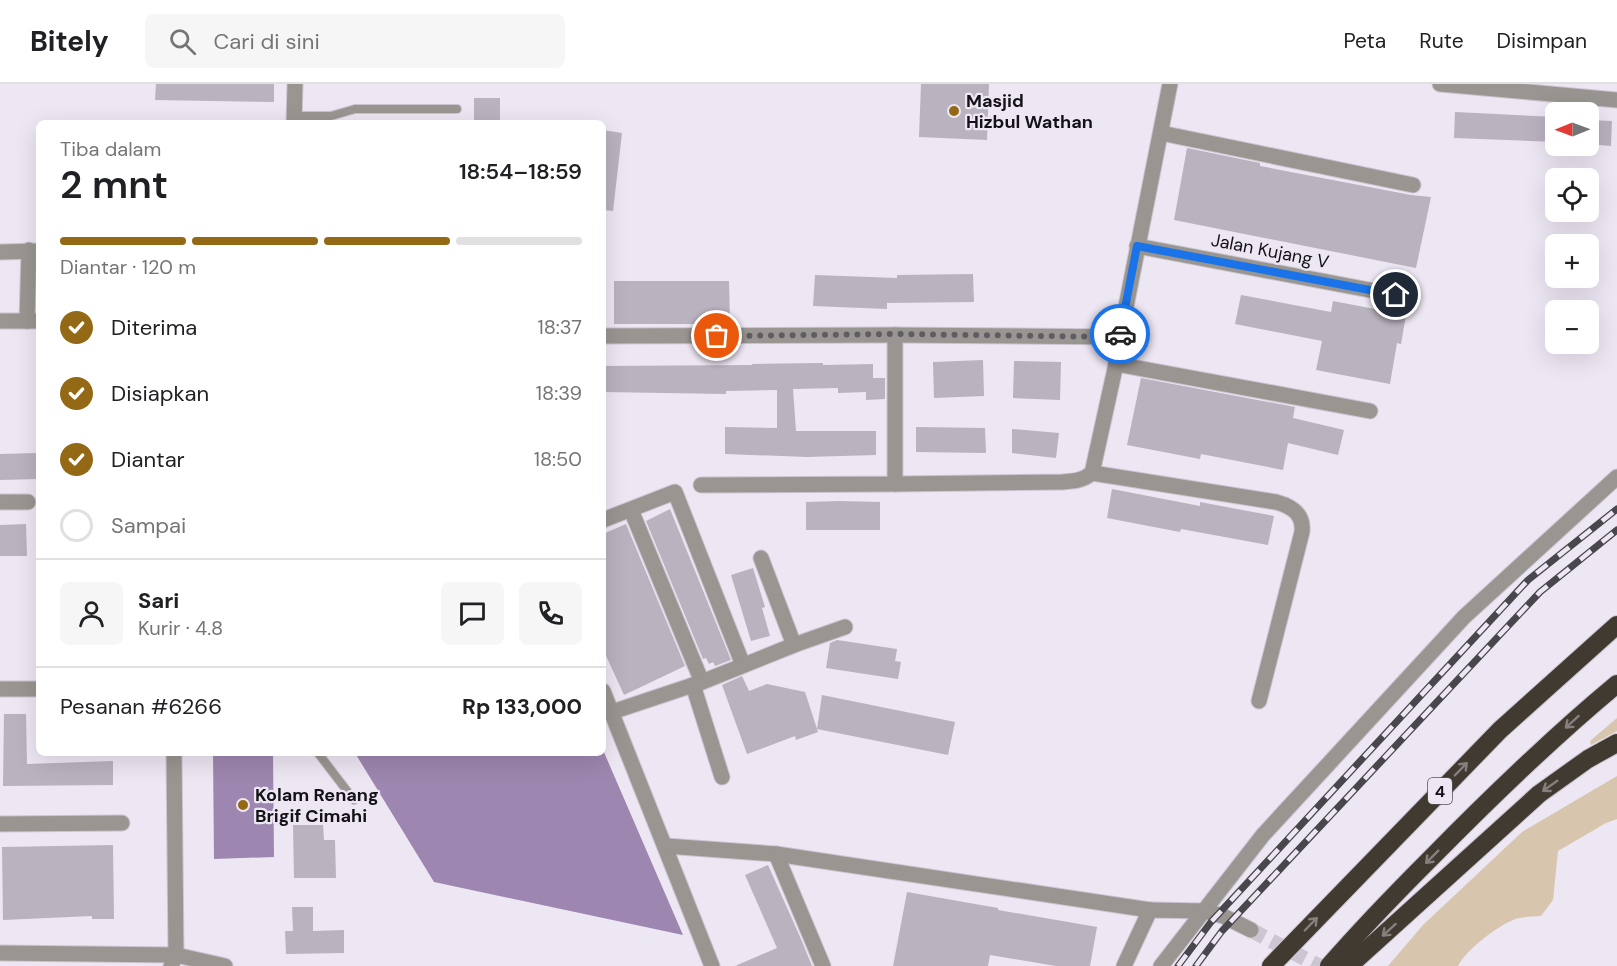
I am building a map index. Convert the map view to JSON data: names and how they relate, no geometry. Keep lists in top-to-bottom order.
{
  "streets": {
    "highway": ["4"],
    "street": ["Jalan Kujang V"]
  },
  "places": ["Masjid Hizbul Wathan", "Kolam Renang Brigif Cimahi"],
  "north": "left",
  "page": {
    "header": "Bitely",
    "search": "Cari di sini",
    "nav": ["Peta", "Rute", "Disimpan"],
    "map_buttons": ["+", "−"],
    "heading": ["2 mnt", "Tiba dalam", "18:54–18:59"],
    "panel": [
      "Sari",
      "Kurir · 4.8",
      "Pesanan #6266",
      "Rp 133,000"
    ],
    "bar": "Diantar · 120 m",
    "list": [
      ["Diterima", "18:37"],
      ["Disiapkan", "18:39"],
      ["Diantar", "18:50"],
      "Sampai"
    ]
  }
}
